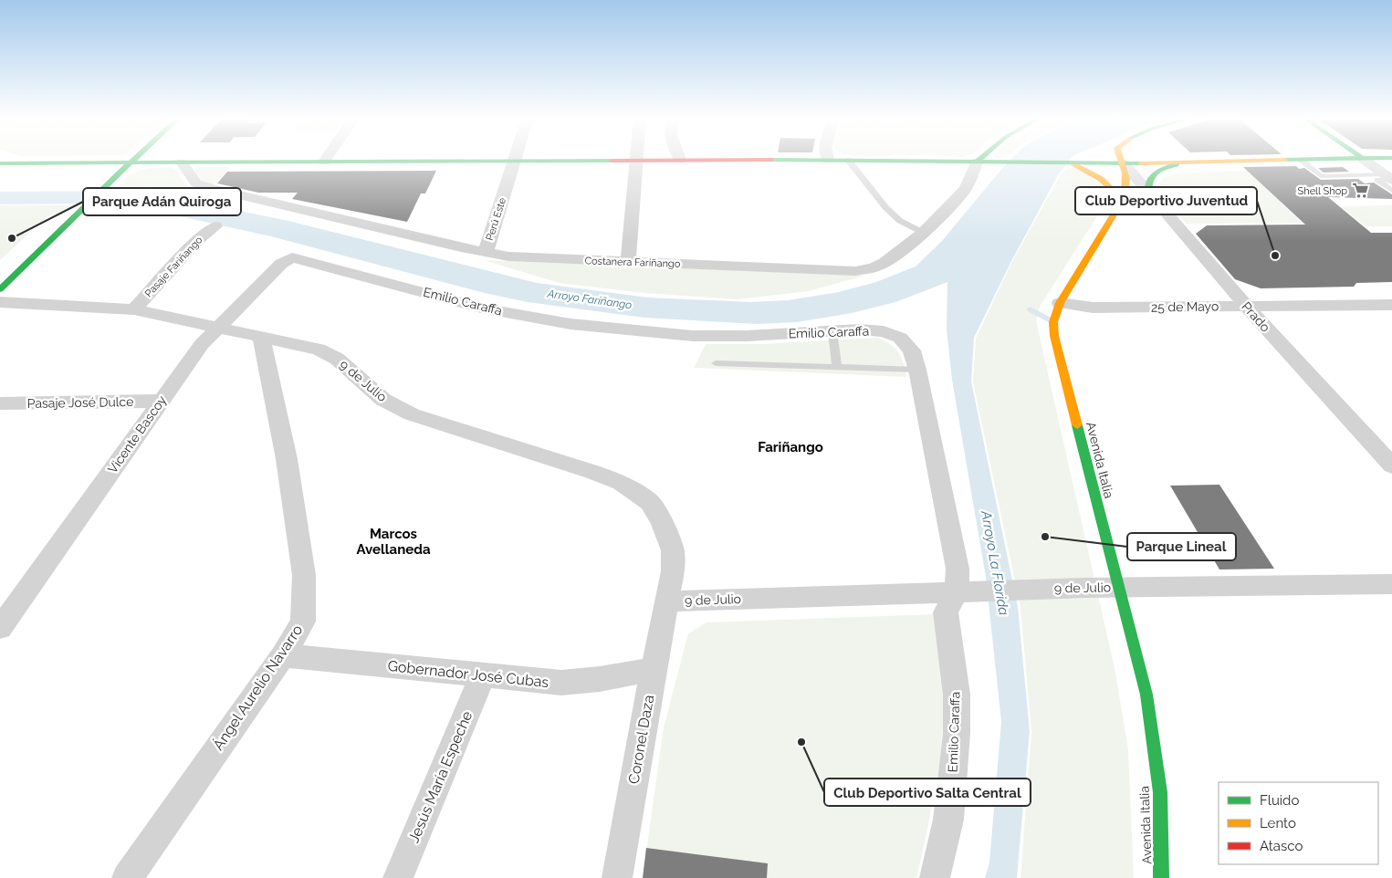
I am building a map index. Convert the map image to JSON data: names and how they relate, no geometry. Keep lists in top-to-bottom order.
{
  "streets": {
    "main road": ["Costanera Fariñango", "Avenida Italia"],
    "street": [
      "Perú Este",
      "Pasaje Fariñango",
      "Emilio Caraffa",
      "25 de Mayo",
      "Prado",
      "9 de Julio",
      "Pasaje José Dulce",
      "Vicente Bascoy",
      "Gobernador José Cubas",
      "Ángel Aurelio Navarro",
      "Coronel Daza",
      "Jesús María Espeche"
    ]
  },
  "crossings": [
    ["Perú Este", "Costanera Fariñango"],
    ["Pasaje Fariñango", "9 de Julio"],
    ["Emilio Caraffa", "9 de Julio"],
    ["Emilio Caraffa", "Vicente Bascoy"],
    ["25 de Mayo", "Prado"],
    ["25 de Mayo", "Avenida Italia"],
    ["Prado", "Avenida Italia"],
    ["9 de Julio", "Vicente Bascoy"],
    ["9 de Julio", "Avenida Italia"],
    ["9 de Julio", "Ángel Aurelio Navarro"],
    ["9 de Julio", "Coronel Daza"],
    ["Pasaje José Dulce", "Vicente Bascoy"],
    ["Gobernador José Cubas", "Ángel Aurelio Navarro"],
    ["Gobernador José Cubas", "Coronel Daza"],
    ["Gobernador José Cubas", "Jesús María Espeche"]
  ],
  "districts": ["Fariñango", "Marcos Avellaneda"],
  "water": ["Arroyo Fariñango", "Arroyo La Florida"],
  "places": {
    "supermarket": ["Shell Shop"],
    "other": [
      "Parque Adán Quiroga",
      "Club Deportivo Juventud",
      "Parque Lineal",
      "Club Deportivo Salta Central"
    ]
  },
  "legend": ["Fluido", "Lento", "Atasco"]
}
